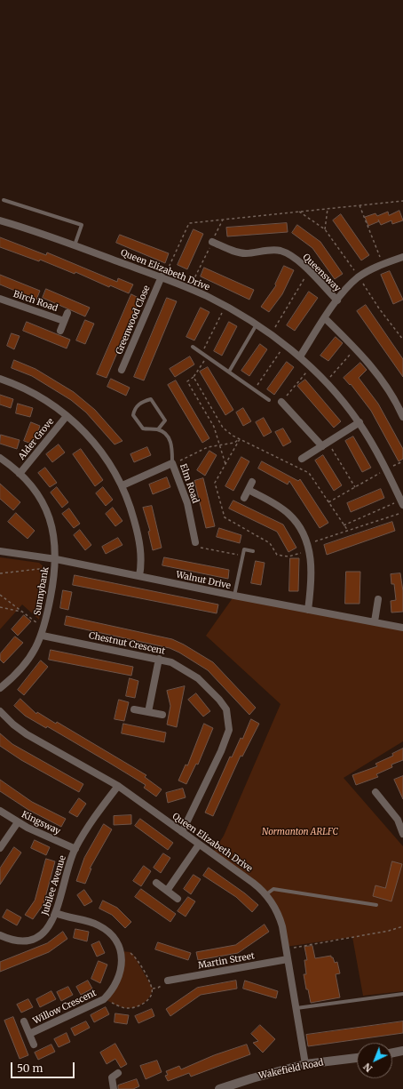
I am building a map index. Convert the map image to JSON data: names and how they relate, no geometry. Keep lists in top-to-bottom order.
{
  "streets": {
    "street": [
      "Queen Elizabeth Drive",
      "Queensway",
      "Birch Road",
      "Greenwood Close",
      "Alder Grove",
      "Elm Road",
      "Walnut Drive",
      "Sunnybank",
      "Chestnut Crescent",
      "Kingsway",
      "Jubilee Avenue",
      "Martin Street",
      "Willow Crescent",
      "Wakefield Road"
    ]
  },
  "crossings": [
    ["Queen Elizabeth Drive", "Queensway"],
    ["Queen Elizabeth Drive", "Greenwood Close"],
    ["Queen Elizabeth Drive", "Chestnut Crescent"],
    ["Queen Elizabeth Drive", "Jubilee Avenue"],
    ["Queen Elizabeth Drive", "Martin Street"],
    ["Queen Elizabeth Drive", "Wakefield Road"],
    ["Alder Grove", "Sunnybank"],
    ["Walnut Drive", "Sunnybank"],
    ["Sunnybank", "Chestnut Crescent"],
    ["Kingsway", "Jubilee Avenue"]
  ],
  "parks": ["Normanton ARLFC"],
  "scale_bar": "50 m",
  "north": "bottom left"
}
